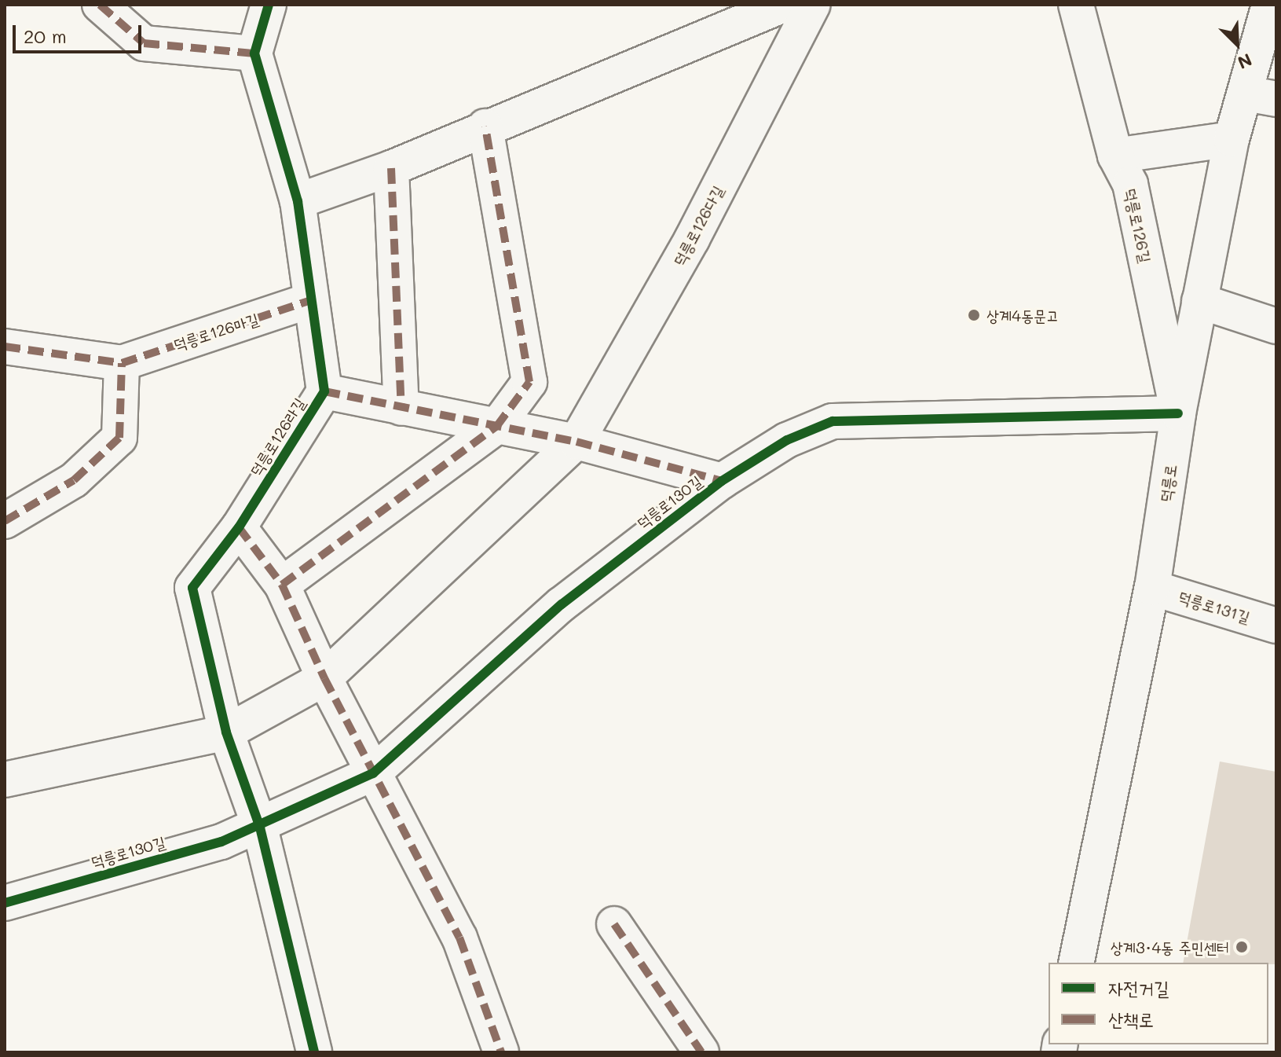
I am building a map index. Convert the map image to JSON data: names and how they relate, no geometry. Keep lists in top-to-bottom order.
{
  "streets": {
    "street": [
      "덕릉로126다길",
      "덕릉로126길",
      "덕릉로126마길",
      "덕릉로126라길",
      "덕릉로",
      "덕릉로130길",
      "덕릉로131길"
    ]
  },
  "crossings": [
    ["덕릉로126다길", "덕릉로130길"],
    ["덕릉로126길", "덕릉로"],
    ["덕릉로126길", "덕릉로130길"],
    ["덕릉로126마길", "덕릉로126라길"],
    ["덕릉로126라길", "덕릉로130길"],
    ["덕릉로", "덕릉로130길"],
    ["덕릉로", "덕릉로131길"]
  ],
  "places": ["상계4동문고", "상계3·4동 주민센터"],
  "legend": ["자전거길", "산책로"],
  "scale_bar": "20 m",
  "north": "bottom right"
}
